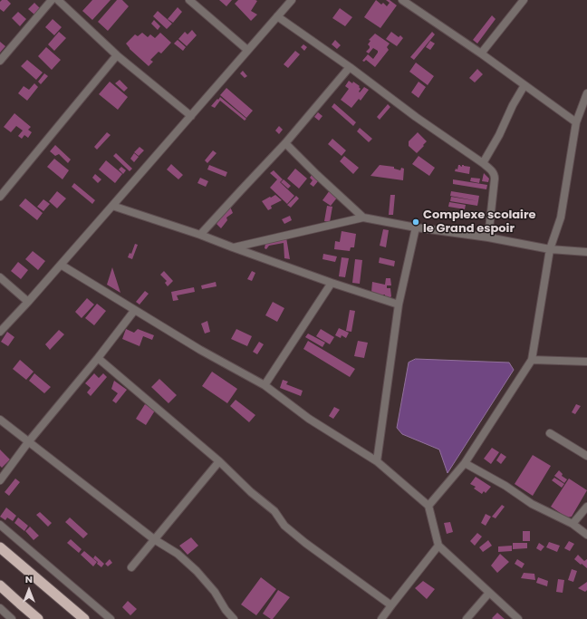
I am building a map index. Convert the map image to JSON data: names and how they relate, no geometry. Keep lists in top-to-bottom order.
{
  "places": ["Complexe scolaire le Grand espoir"],
  "north": "top"
}
